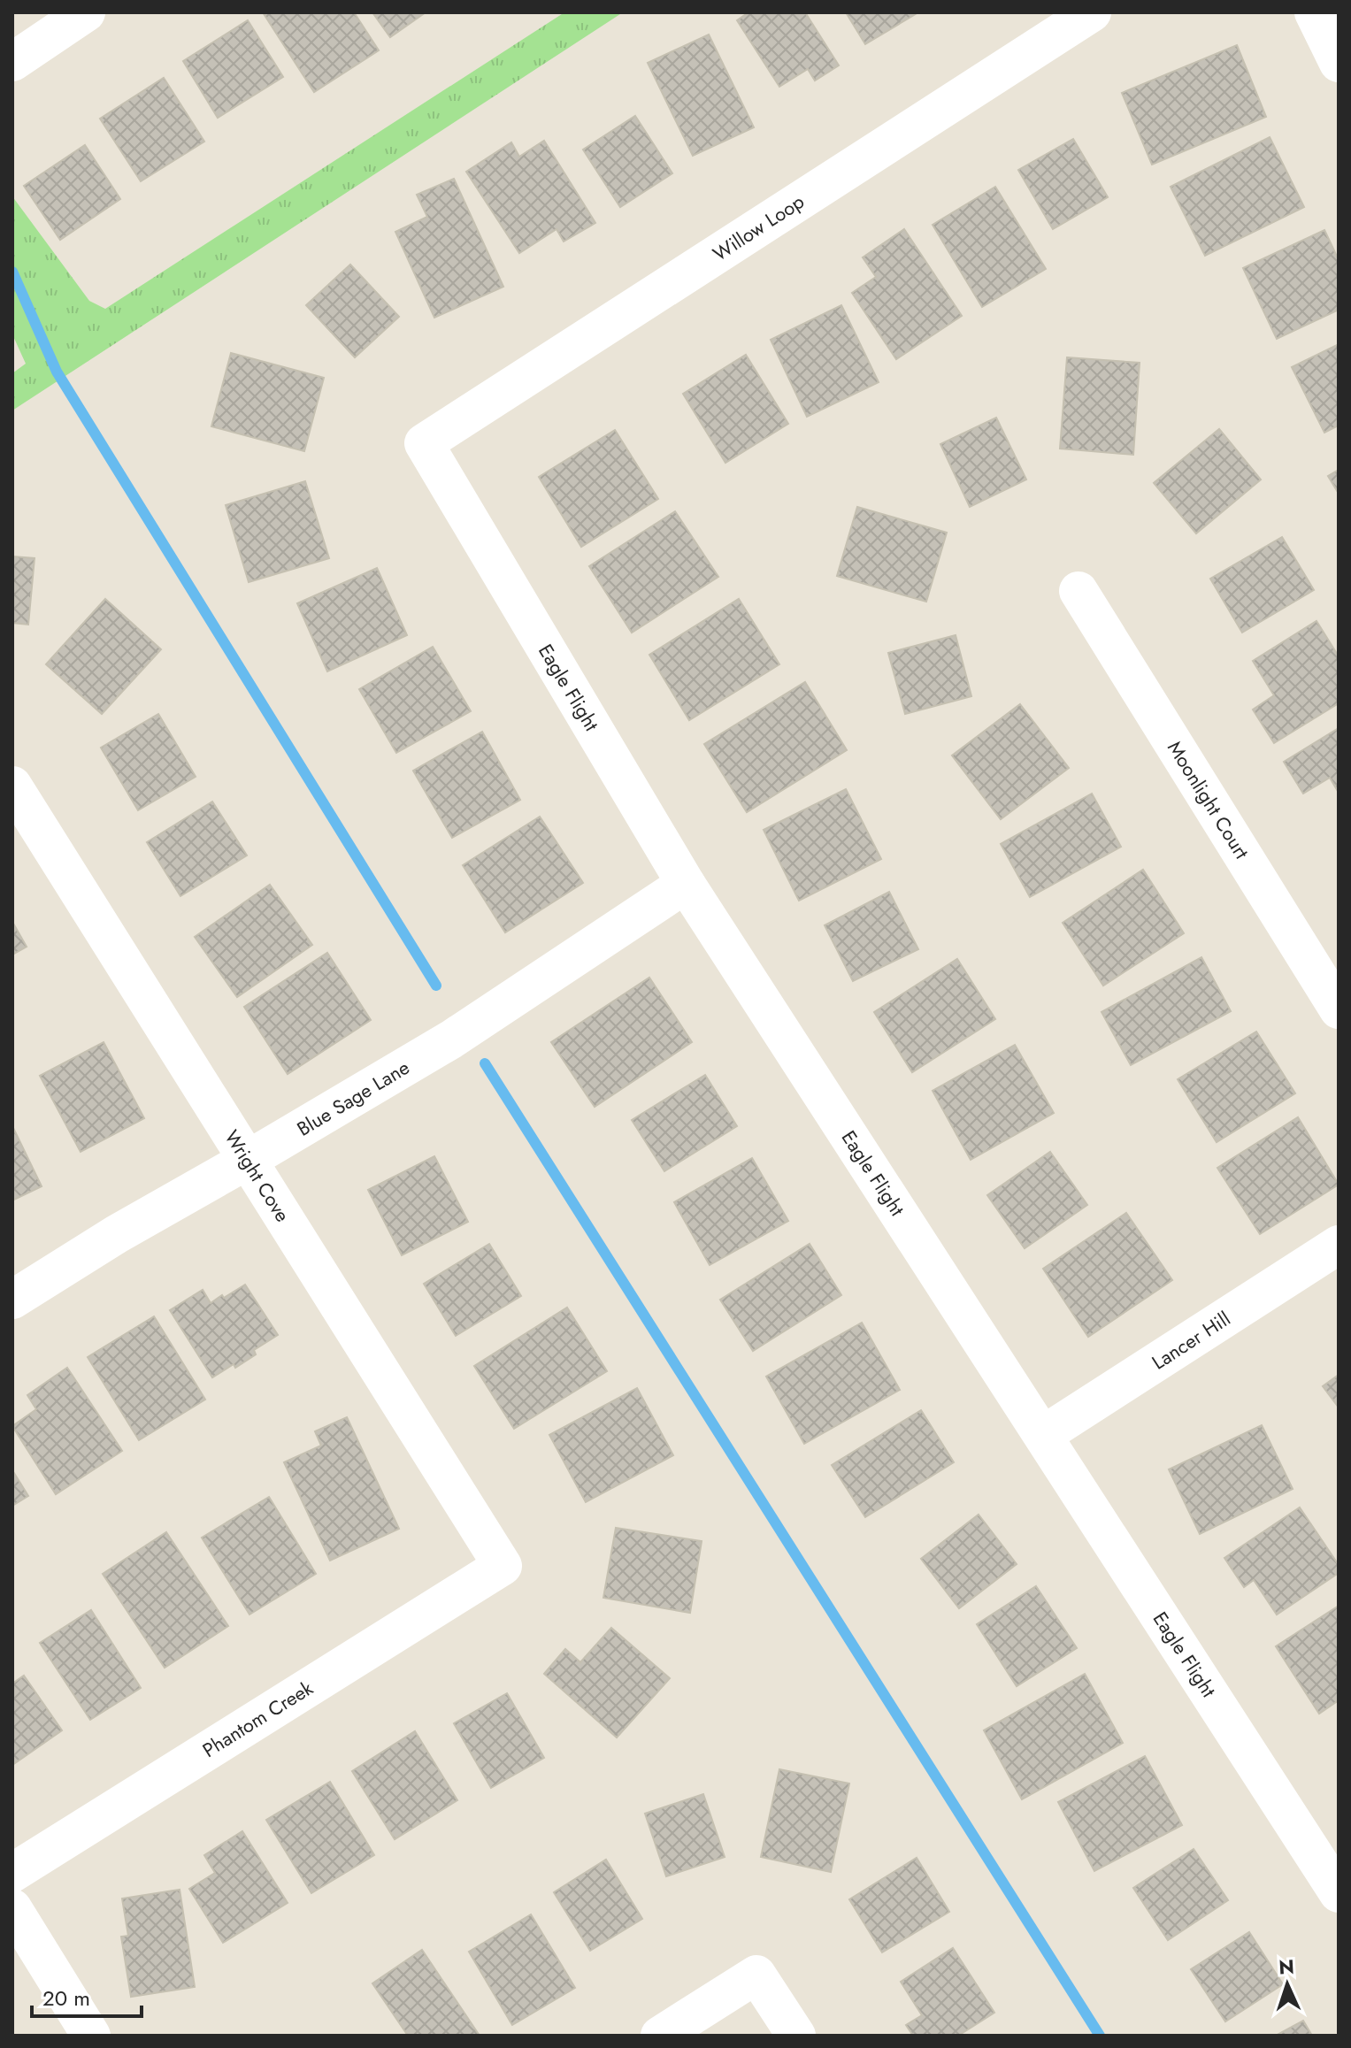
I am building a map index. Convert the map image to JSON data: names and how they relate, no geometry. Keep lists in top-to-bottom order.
{
  "streets": {
    "street": [
      "Willow Loop",
      "Eagle Flight",
      "Moonlight Court",
      "Blue Sage Lane",
      "Wright Cove",
      "Lancer Hill",
      "Phantom Creek"
    ]
  },
  "crossings": [
    ["Willow Loop", "Eagle Flight"],
    ["Eagle Flight", "Blue Sage Lane"],
    ["Eagle Flight", "Lancer Hill"],
    ["Blue Sage Lane", "Wright Cove"],
    ["Wright Cove", "Phantom Creek"]
  ],
  "scale_bar": "20 m",
  "north": "top"
}
